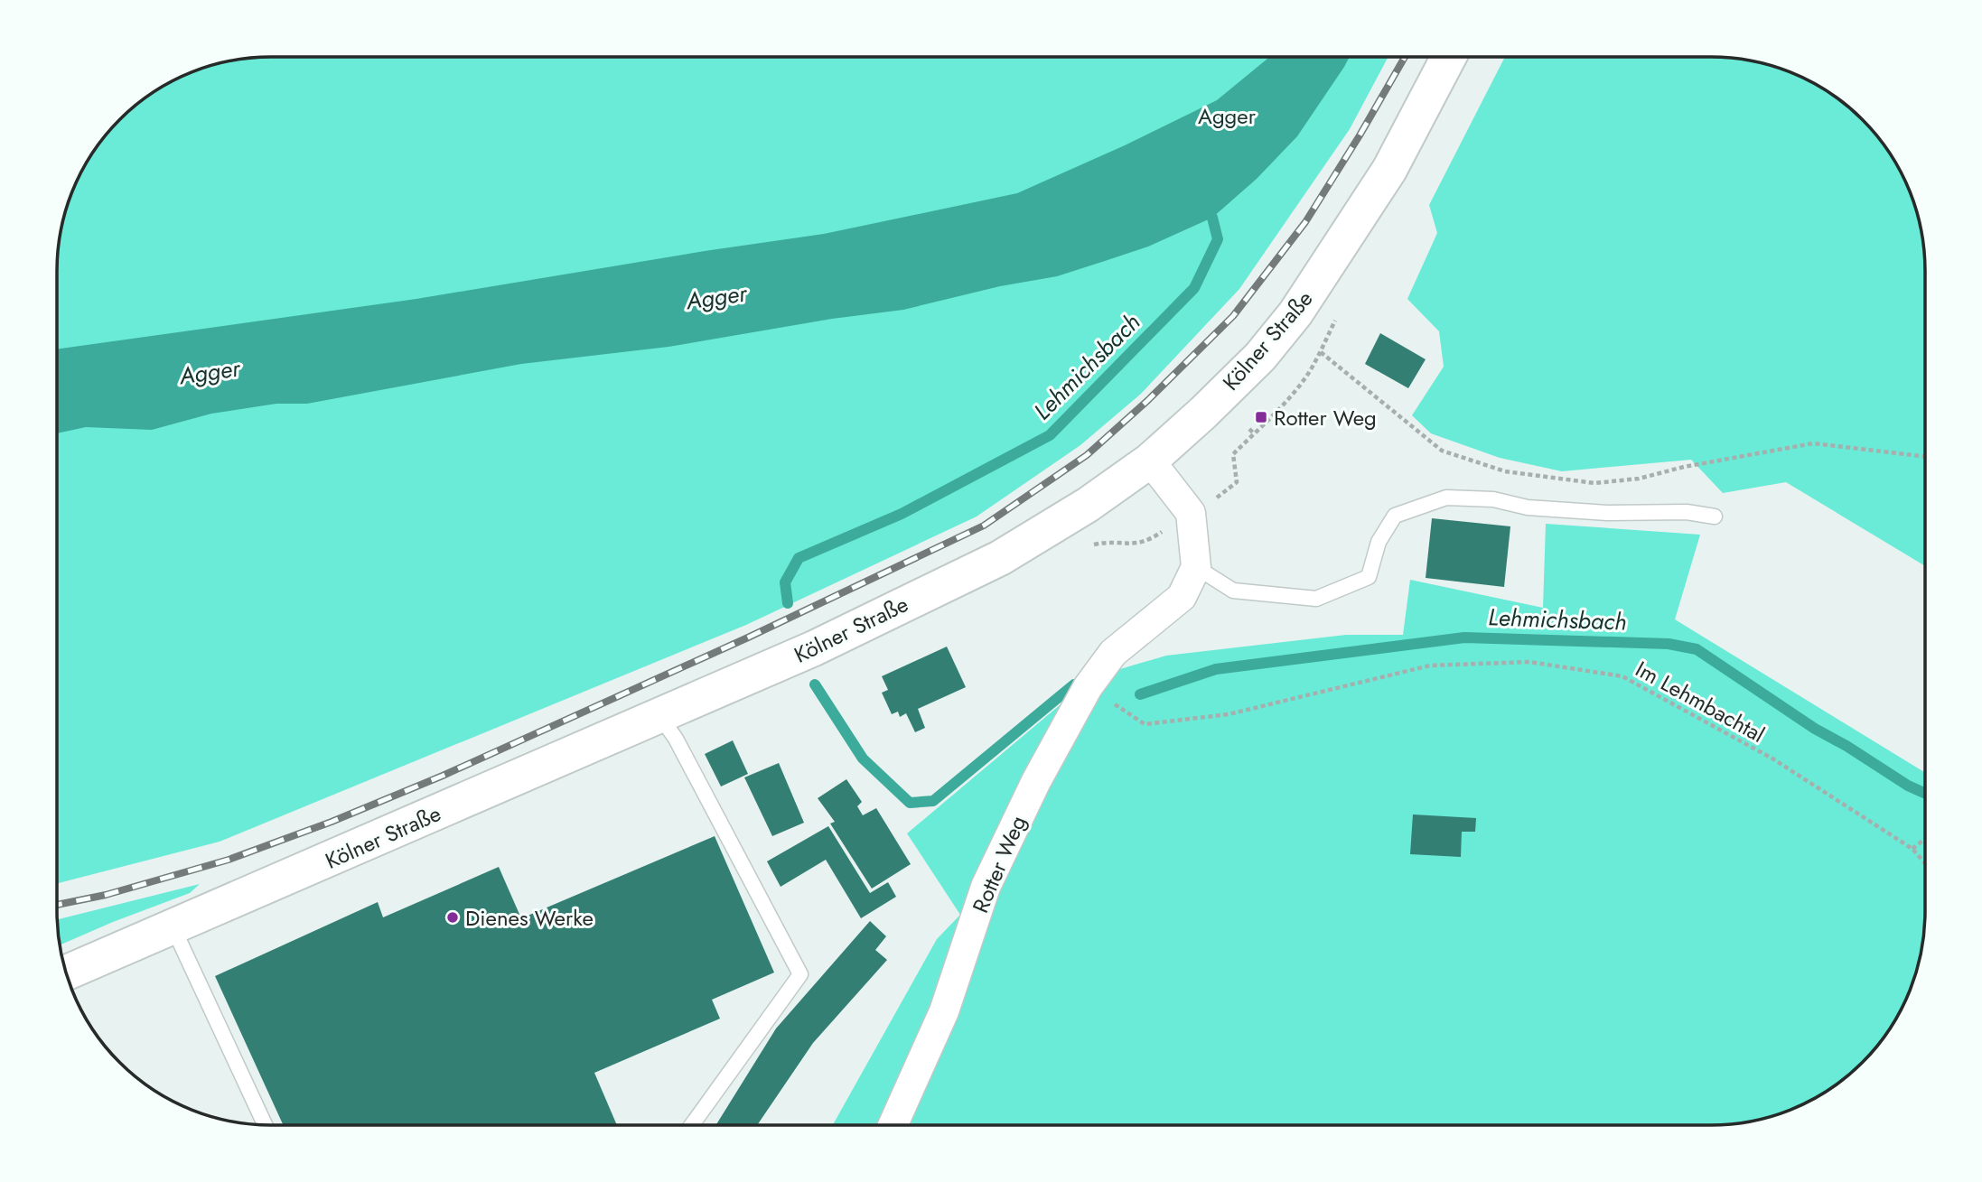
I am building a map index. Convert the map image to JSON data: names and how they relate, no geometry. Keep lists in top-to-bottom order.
{
  "streets": {
    "main road": ["Kölner Straße"],
    "street": ["Rotter Weg"],
    "path": ["Im Lehmbachtal"]
  },
  "crossings": [
    ["Im Lehmbachtal", "Rotter Weg"]
  ],
  "water": ["Agger", "Lehmichsbach"],
  "parks": ["Agger"],
  "places": {
    "transit": ["Rotter Weg"],
    "other": ["Dienes Werke"]
  }
}
